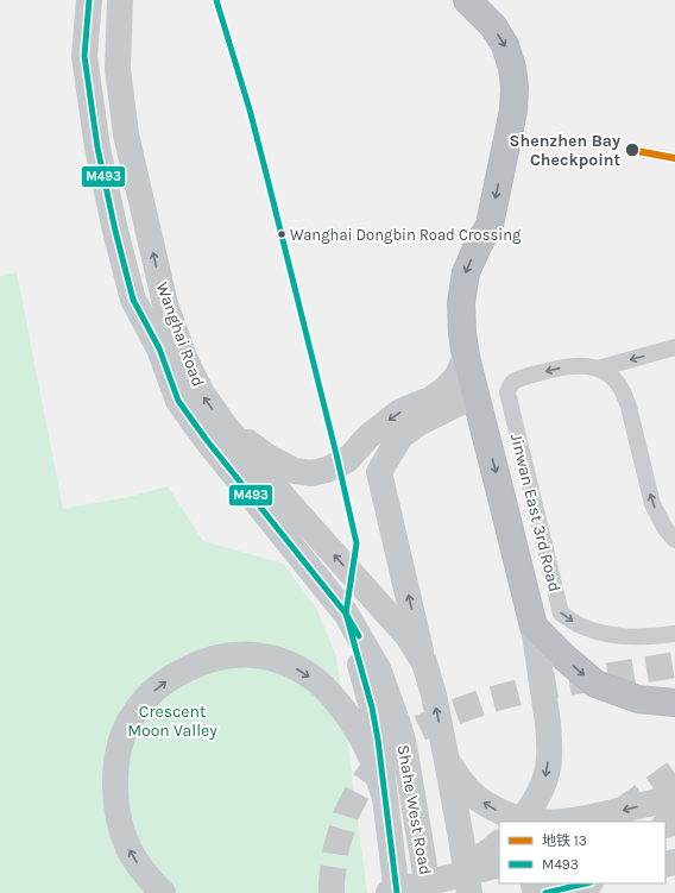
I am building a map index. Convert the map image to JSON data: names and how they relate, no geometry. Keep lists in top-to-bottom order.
{
  "streets": {
    "main road": ["Wanghai Road", "Shahe West Road"],
    "street": ["Jinwan East 3rd Road"]
  },
  "crossings": [
    ["Wanghai Road", "Shahe West Road"]
  ],
  "parks": ["Crescent Moon Valley"],
  "places": ["Shenzhen Bay Checkpoint", "Wanghai Dongbin Road Crossing"],
  "lines": ["transit line M493", "metro line 13"],
  "legend": ["地铁 13", "M493"]
}
